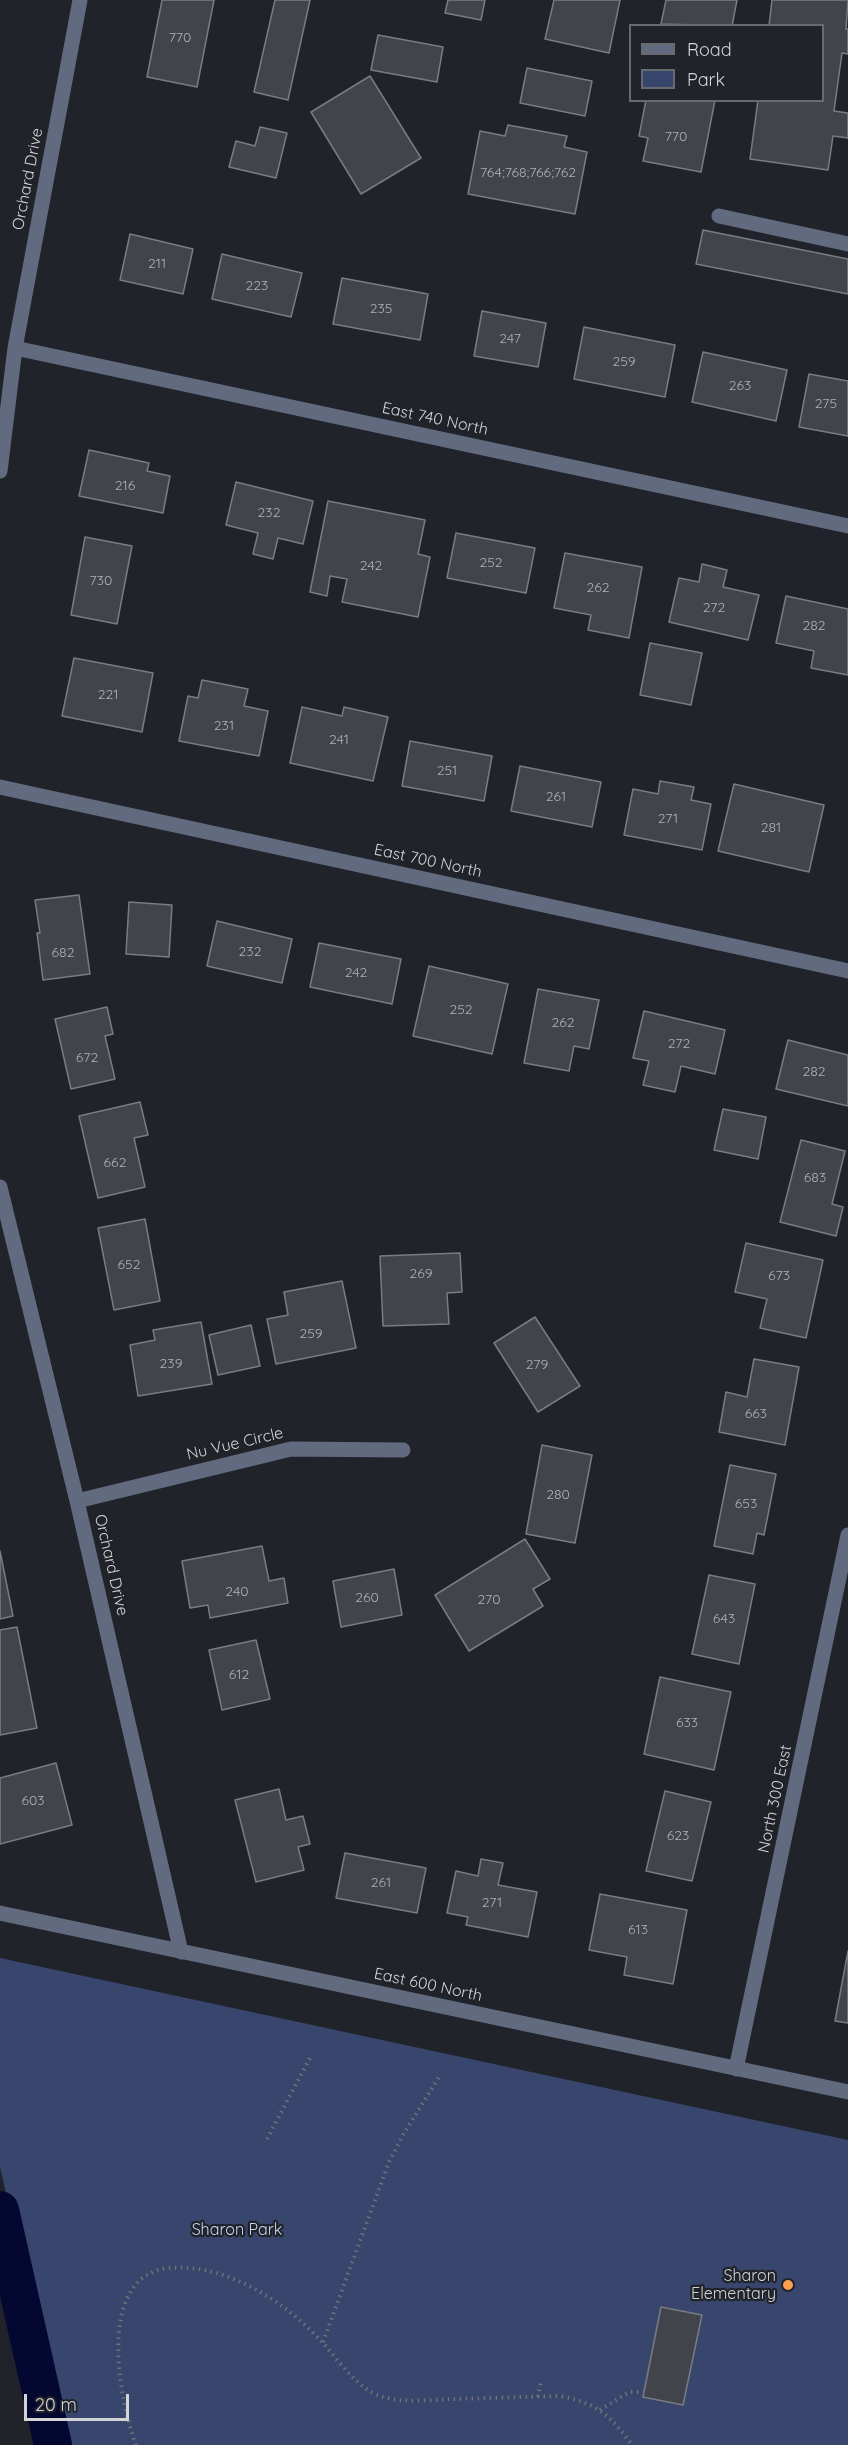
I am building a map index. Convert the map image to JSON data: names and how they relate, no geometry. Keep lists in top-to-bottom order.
{
  "streets": {
    "street": [
      "Orchard Drive",
      "East 740 North",
      "East 700 North",
      "Nu Vue Circle",
      "North 300 East",
      "East 600 North"
    ]
  },
  "crossings": [
    ["Orchard Drive", "East 740 North"],
    ["Orchard Drive", "Nu Vue Circle"],
    ["Orchard Drive", "East 600 North"],
    ["North 300 East", "East 600 North"]
  ],
  "parks": ["Sharon Park"],
  "places": ["Sharon Elementary"],
  "house_numbers": [
    "770",
    "770",
    "764;768;766;762",
    "211",
    "223",
    "235",
    "247",
    "259",
    "263",
    "275",
    "216",
    "232",
    "252",
    "242",
    "730",
    "262",
    "272",
    "282",
    "221",
    "231",
    "241",
    "251",
    "261",
    "271",
    "281",
    "232",
    "682",
    "242",
    "252",
    "262",
    "272",
    "672",
    "282",
    "662",
    "683",
    "652",
    "269",
    "673",
    "259",
    "239",
    "279",
    "663",
    "280",
    "653",
    "240",
    "260",
    "270",
    "643",
    "612",
    "633",
    "603",
    "623",
    "261",
    "271",
    "613"
  ],
  "legend": ["Road", "Park"],
  "scale_bar": "20 m"
}
